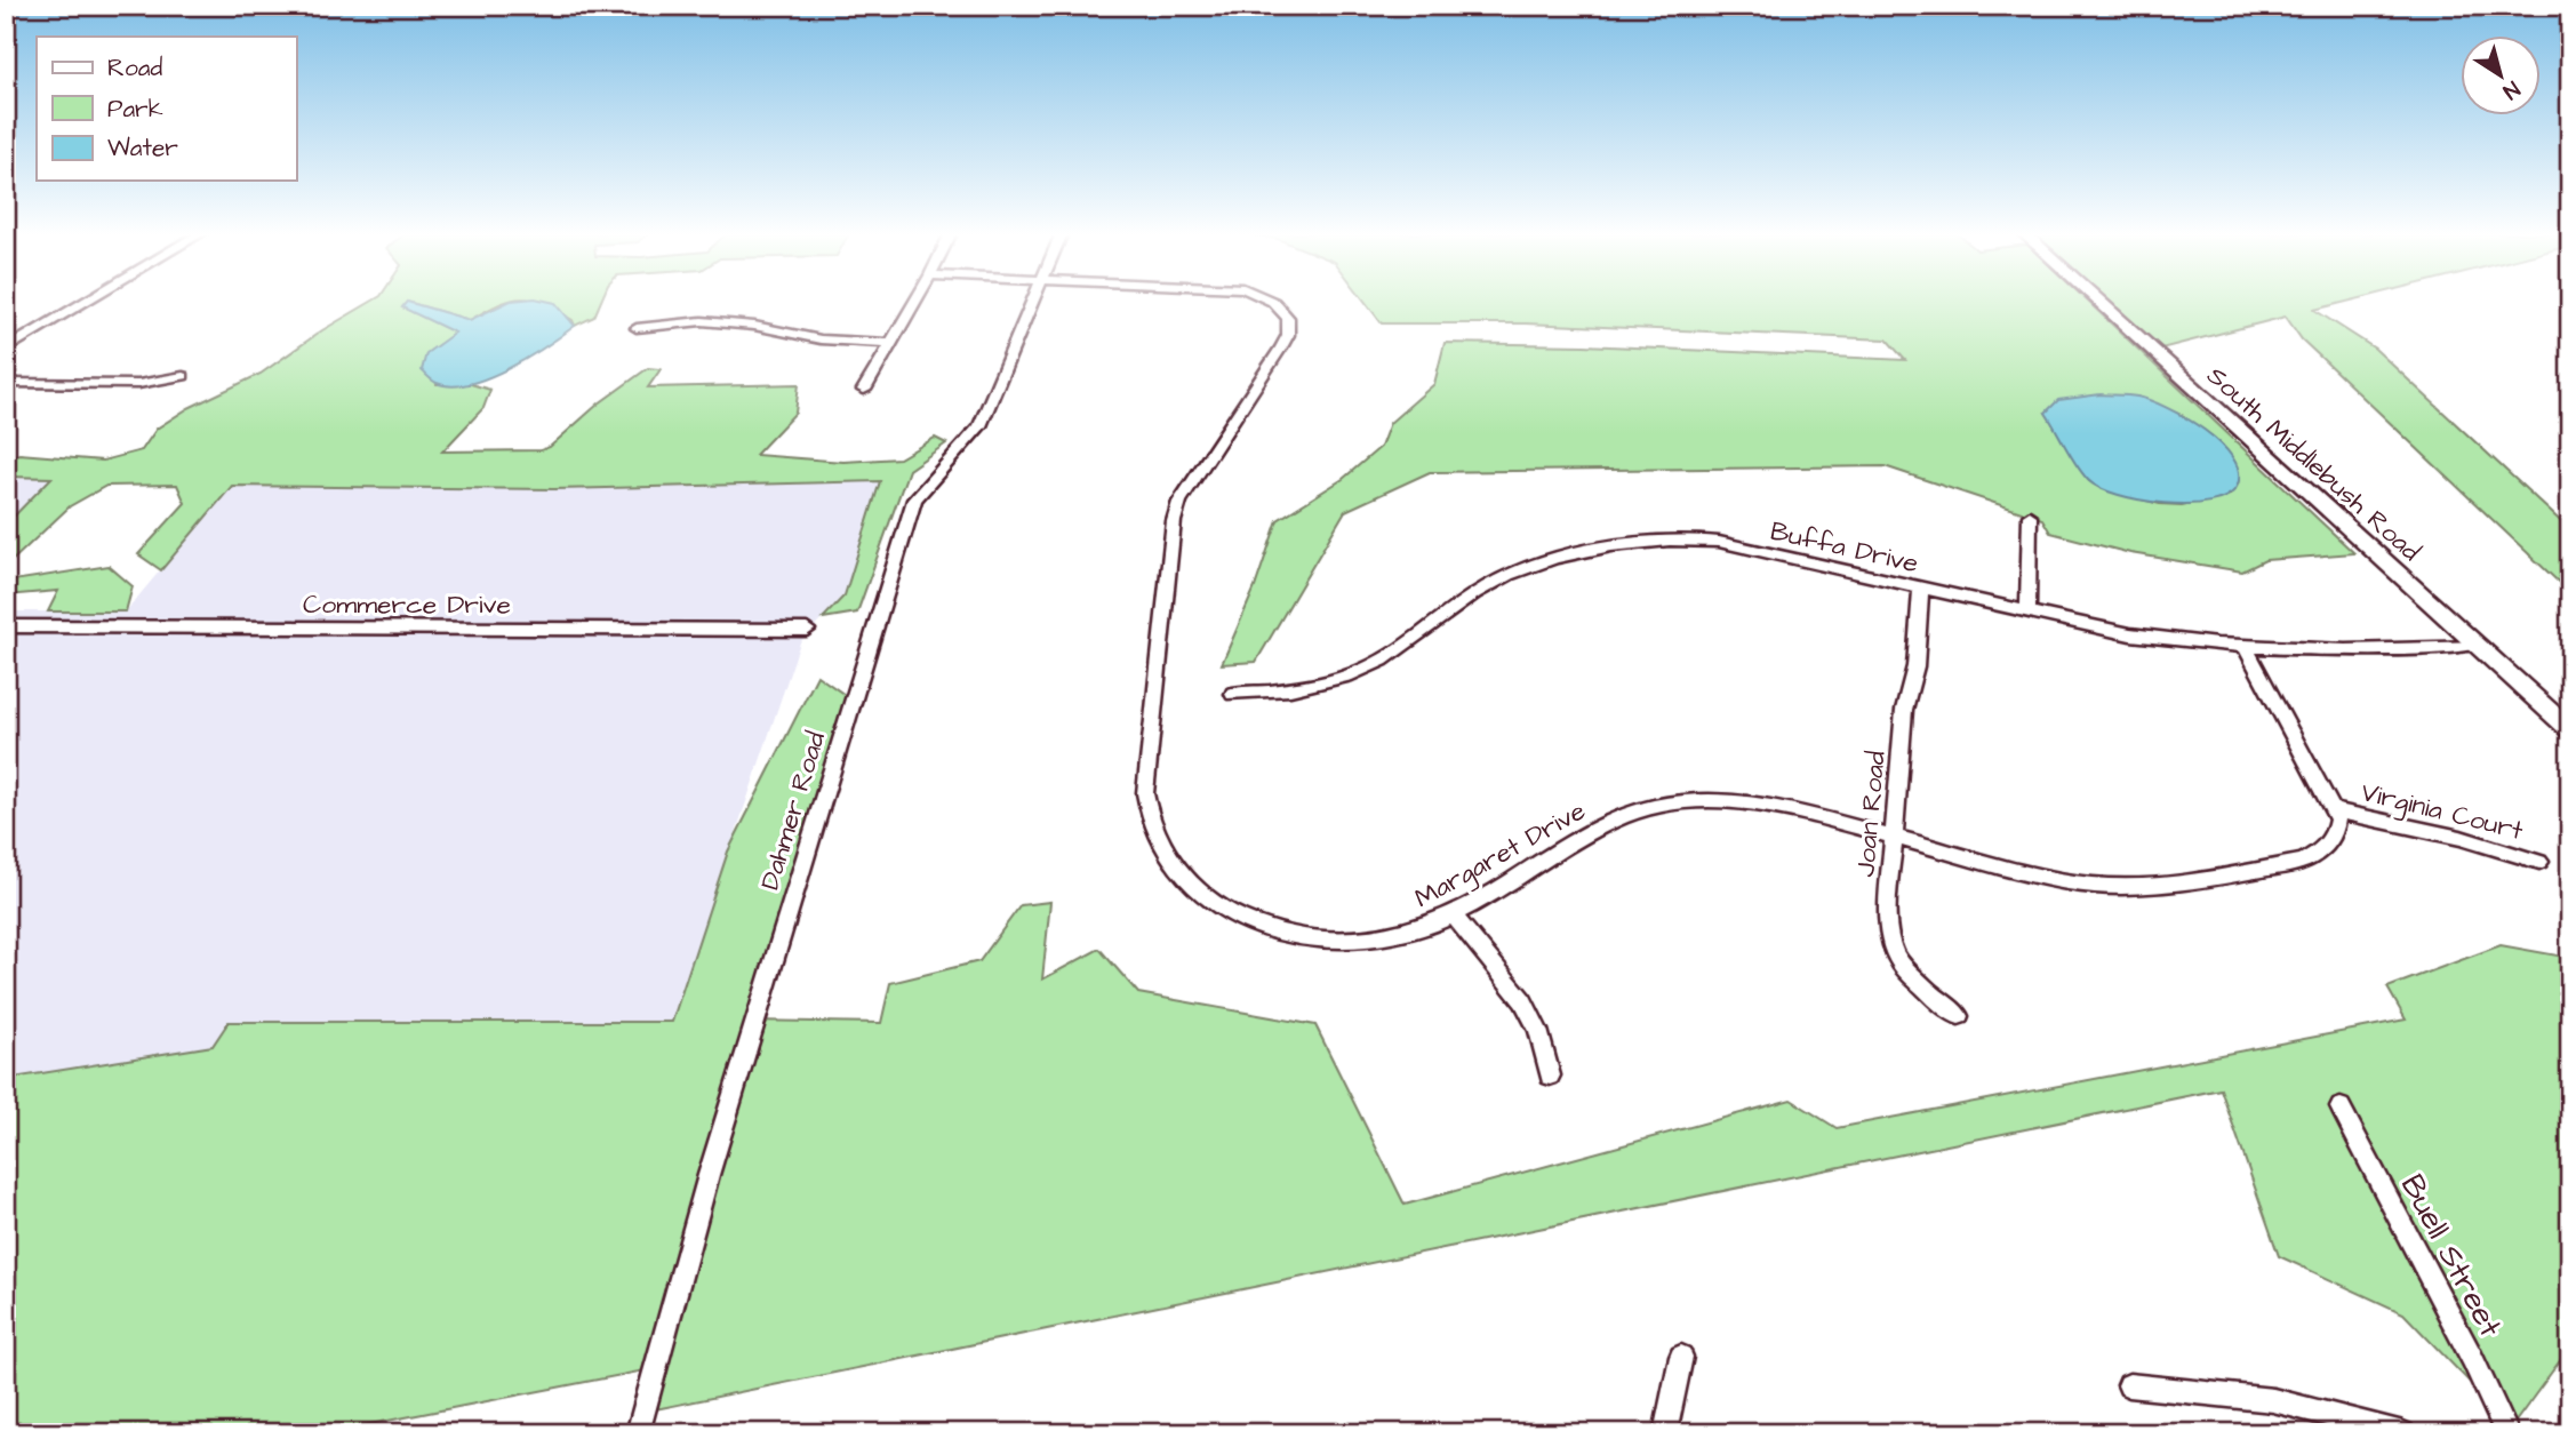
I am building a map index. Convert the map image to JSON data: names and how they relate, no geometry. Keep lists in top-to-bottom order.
{
  "streets": {
    "street": [
      "South Middlebush Road",
      "Buffa Drive",
      "Commerce Drive",
      "Dahmer Road",
      "Virginia Court",
      "Joan Road",
      "Margaret Drive",
      "Buell Street"
    ]
  },
  "crossings": [
    ["South Middlebush Road", "Buffa Drive"],
    ["Buffa Drive", "Joan Road"],
    ["Virginia Court", "Margaret Drive"],
    ["Joan Road", "Margaret Drive"]
  ],
  "legend": ["Road", "Park", "Water"],
  "north": "bottom right"
}
